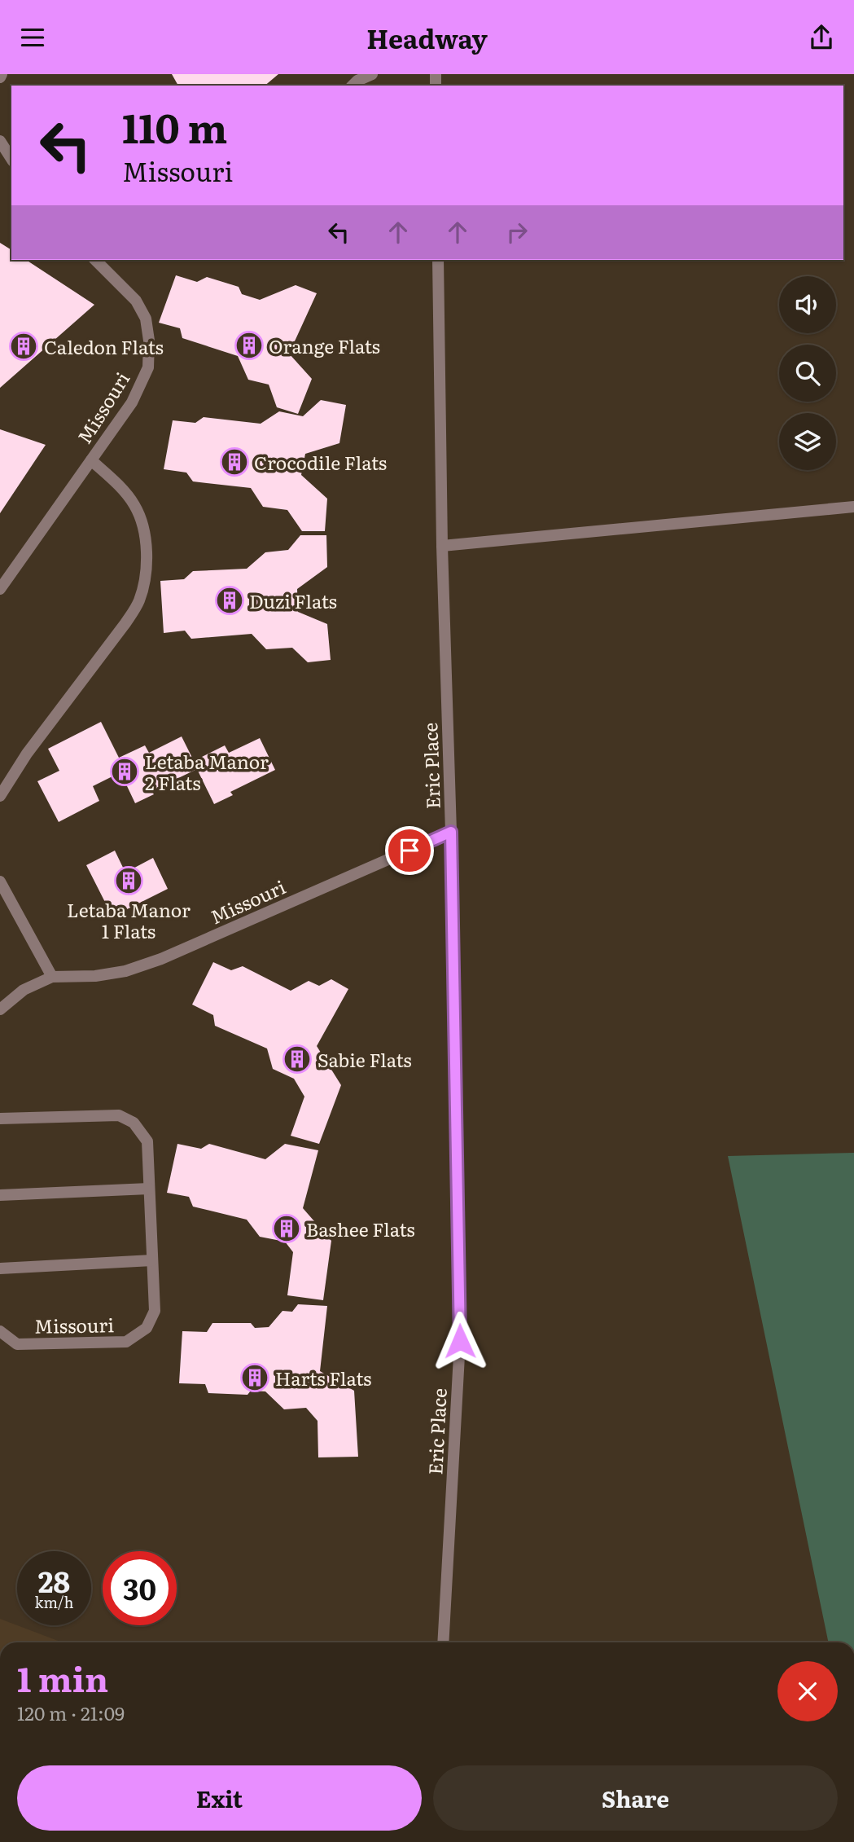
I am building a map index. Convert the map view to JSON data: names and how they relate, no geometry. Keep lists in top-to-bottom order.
{
  "streets": {
    "street": ["Missouri", "Eric Place"]
  },
  "crossings": [
    ["Missouri", "Eric Place"]
  ],
  "places": {
    "building": [
      "Orange Flats",
      "Caledon Flats",
      "Crocodile Flats",
      "Duzi Flats",
      "Letaba Manor 2 Flats",
      "Letaba Manor 1 Flats",
      "Sabie Flats",
      "Bashee Flats",
      "Harts Flats"
    ]
  },
  "page": {
    "header": "Headway",
    "turn": ["110 m", "Missouri"],
    "speed": "28 km/h",
    "limit": "30",
    "heading": ["1 min", "120 m · 21:09"],
    "buttons": ["Exit", "Share"]
  }
}
